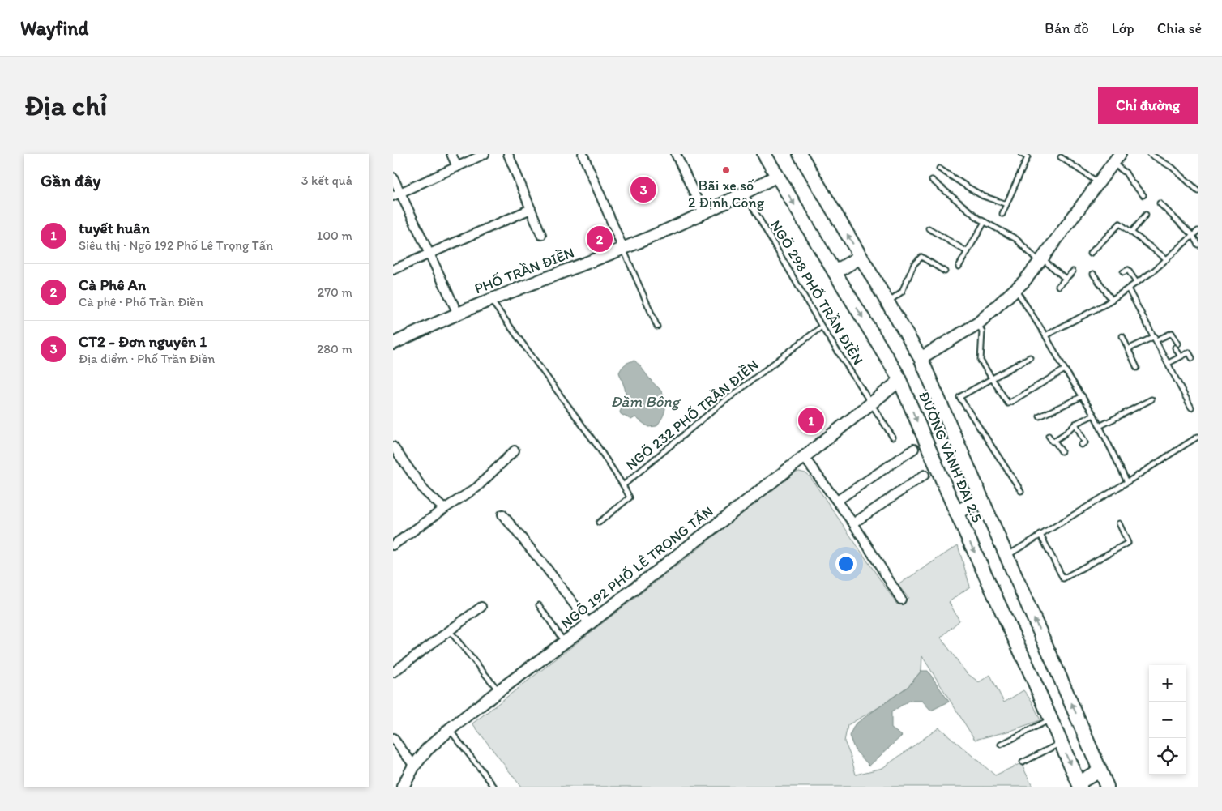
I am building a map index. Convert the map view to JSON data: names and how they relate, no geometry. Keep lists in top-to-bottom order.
{
  "streets": {
    "main road": ["ĐƯỜNG VÀNH ĐAI 2.5"],
    "street": ["PHỐ TRẦN ĐIỀN", "NGÕ 192 PHỐ LÊ TRỌNG TẤN"],
    "lane": ["NGÕ 298 PHỐ TRẦN ĐIỀN", "NGÕ 232 PHỐ TRẦN ĐIỀN"]
  },
  "crossings": [
    ["PHỐ TRẦN ĐIỀN", "NGÕ 298 PHỐ TRẦN ĐIỀN"],
    ["PHỐ TRẦN ĐIỀN", "NGÕ 232 PHỐ TRẦN ĐIỀN"],
    ["PHỐ TRẦN ĐIỀN", "ĐƯỜNG VÀNH ĐAI 2.5"],
    ["NGÕ 298 PHỐ TRẦN ĐIỀN", "NGÕ 232 PHỐ TRẦN ĐIỀN"],
    ["NGÕ 298 PHỐ TRẦN ĐIỀN", "NGÕ 192 PHỐ LÊ TRỌNG TẤN"],
    ["ĐƯỜNG VÀNH ĐAI 2.5", "NGÕ 192 PHỐ LÊ TRỌNG TẤN"]
  ],
  "water": ["Đầm Bông"],
  "places": ["Bãi xe số 2 Định Công"],
  "page": {
    "header": "Wayfind",
    "nav": ["Bản đồ", "Lớp", "Chia sẻ"],
    "buttons": "Chỉ đường",
    "title": "Địa chỉ",
    "heading": ["Gần đây", "3 kết quả"],
    "pins": ["3", "2", "1"],
    "list": [
      {
        "mark": "1",
        "name": "tuyết huân",
        "note": "Siêu thị · Ngõ 192 Phố Lê Trọng Tấn",
        "value": "100 m"
      },
      {
        "mark": "2",
        "name": "Cà Phê An",
        "note": "Cà phê · Phố Trần Điền",
        "value": "270 m"
      },
      {
        "mark": "3",
        "name": "CT2 - Đơn nguyên 1",
        "note": "Địa điểm · Phố Trần Điền",
        "value": "280 m"
      }
    ],
    "map_buttons": ["+", "−"]
  }
}
